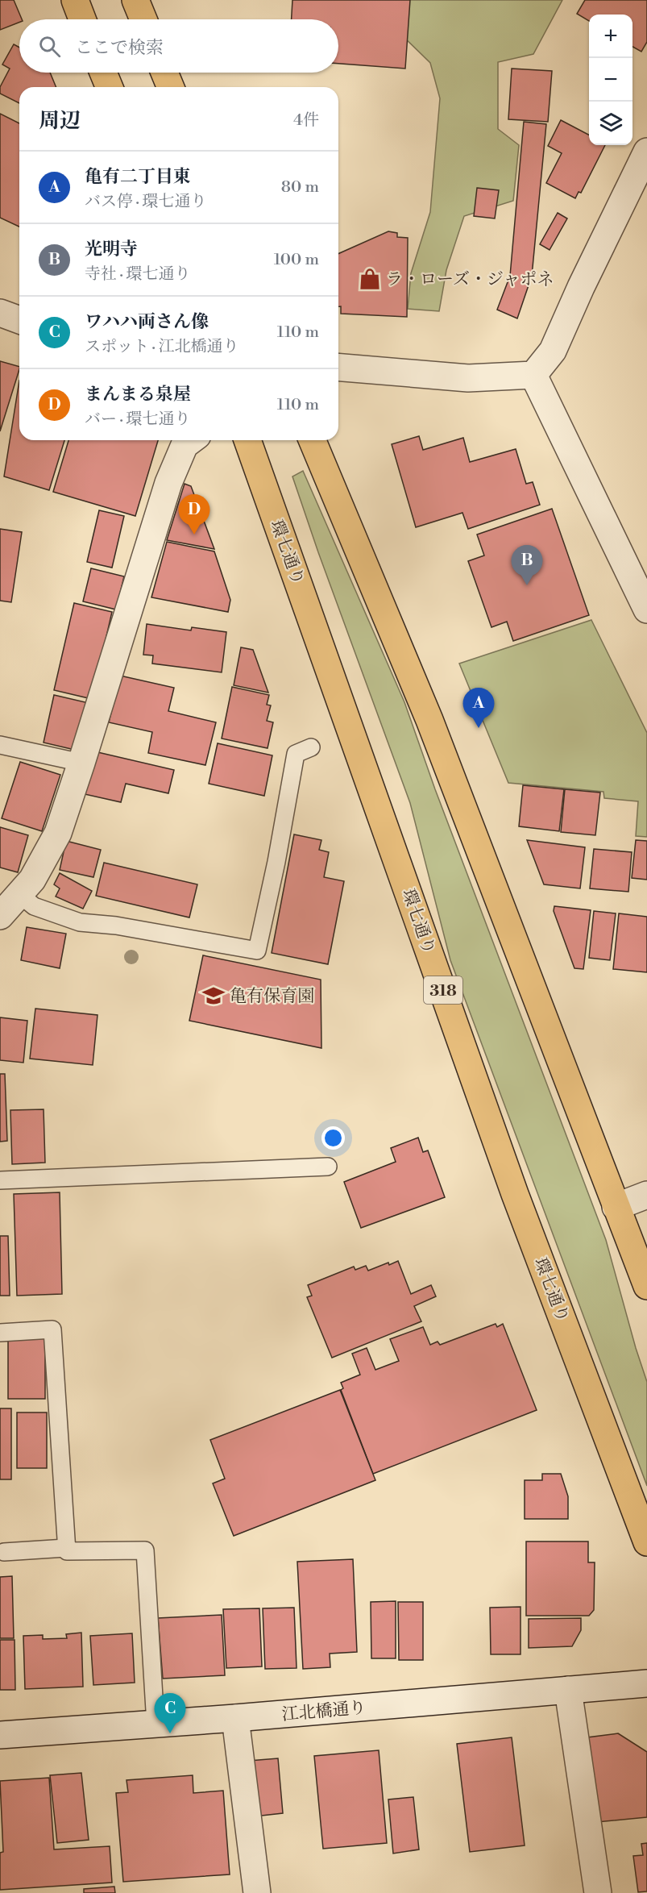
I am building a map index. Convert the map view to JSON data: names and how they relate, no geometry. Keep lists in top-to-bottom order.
{
  "streets": {
    "main road": ["環七通り", "318"],
    "street": ["江北橋通り"]
  },
  "places": {
    "shop": ["ラ・ローズ・ジャポネ"],
    "school or university": ["亀有保育園"]
  },
  "page": {
    "map_buttons": ["+", "−"],
    "search": "ここで検索",
    "heading": ["周辺", "4件"],
    "list": [
      {
        "mark": "A",
        "name": "亀有二丁目東",
        "note": "バス停 · 環七通り",
        "value": "80 m"
      },
      {
        "mark": "B",
        "name": "光明寺",
        "note": "寺社 · 環七通り",
        "value": "100 m"
      },
      {
        "mark": "C",
        "name": "ワハハ両さん像",
        "note": "スポット · 江北橋通り",
        "value": "110 m"
      },
      {
        "mark": "D",
        "name": "まんまる泉屋",
        "note": "バー · 環七通り",
        "value": "110 m"
      }
    ],
    "pins": [
      "D",
      "B",
      "A",
      "C"
    ]
  }
}
